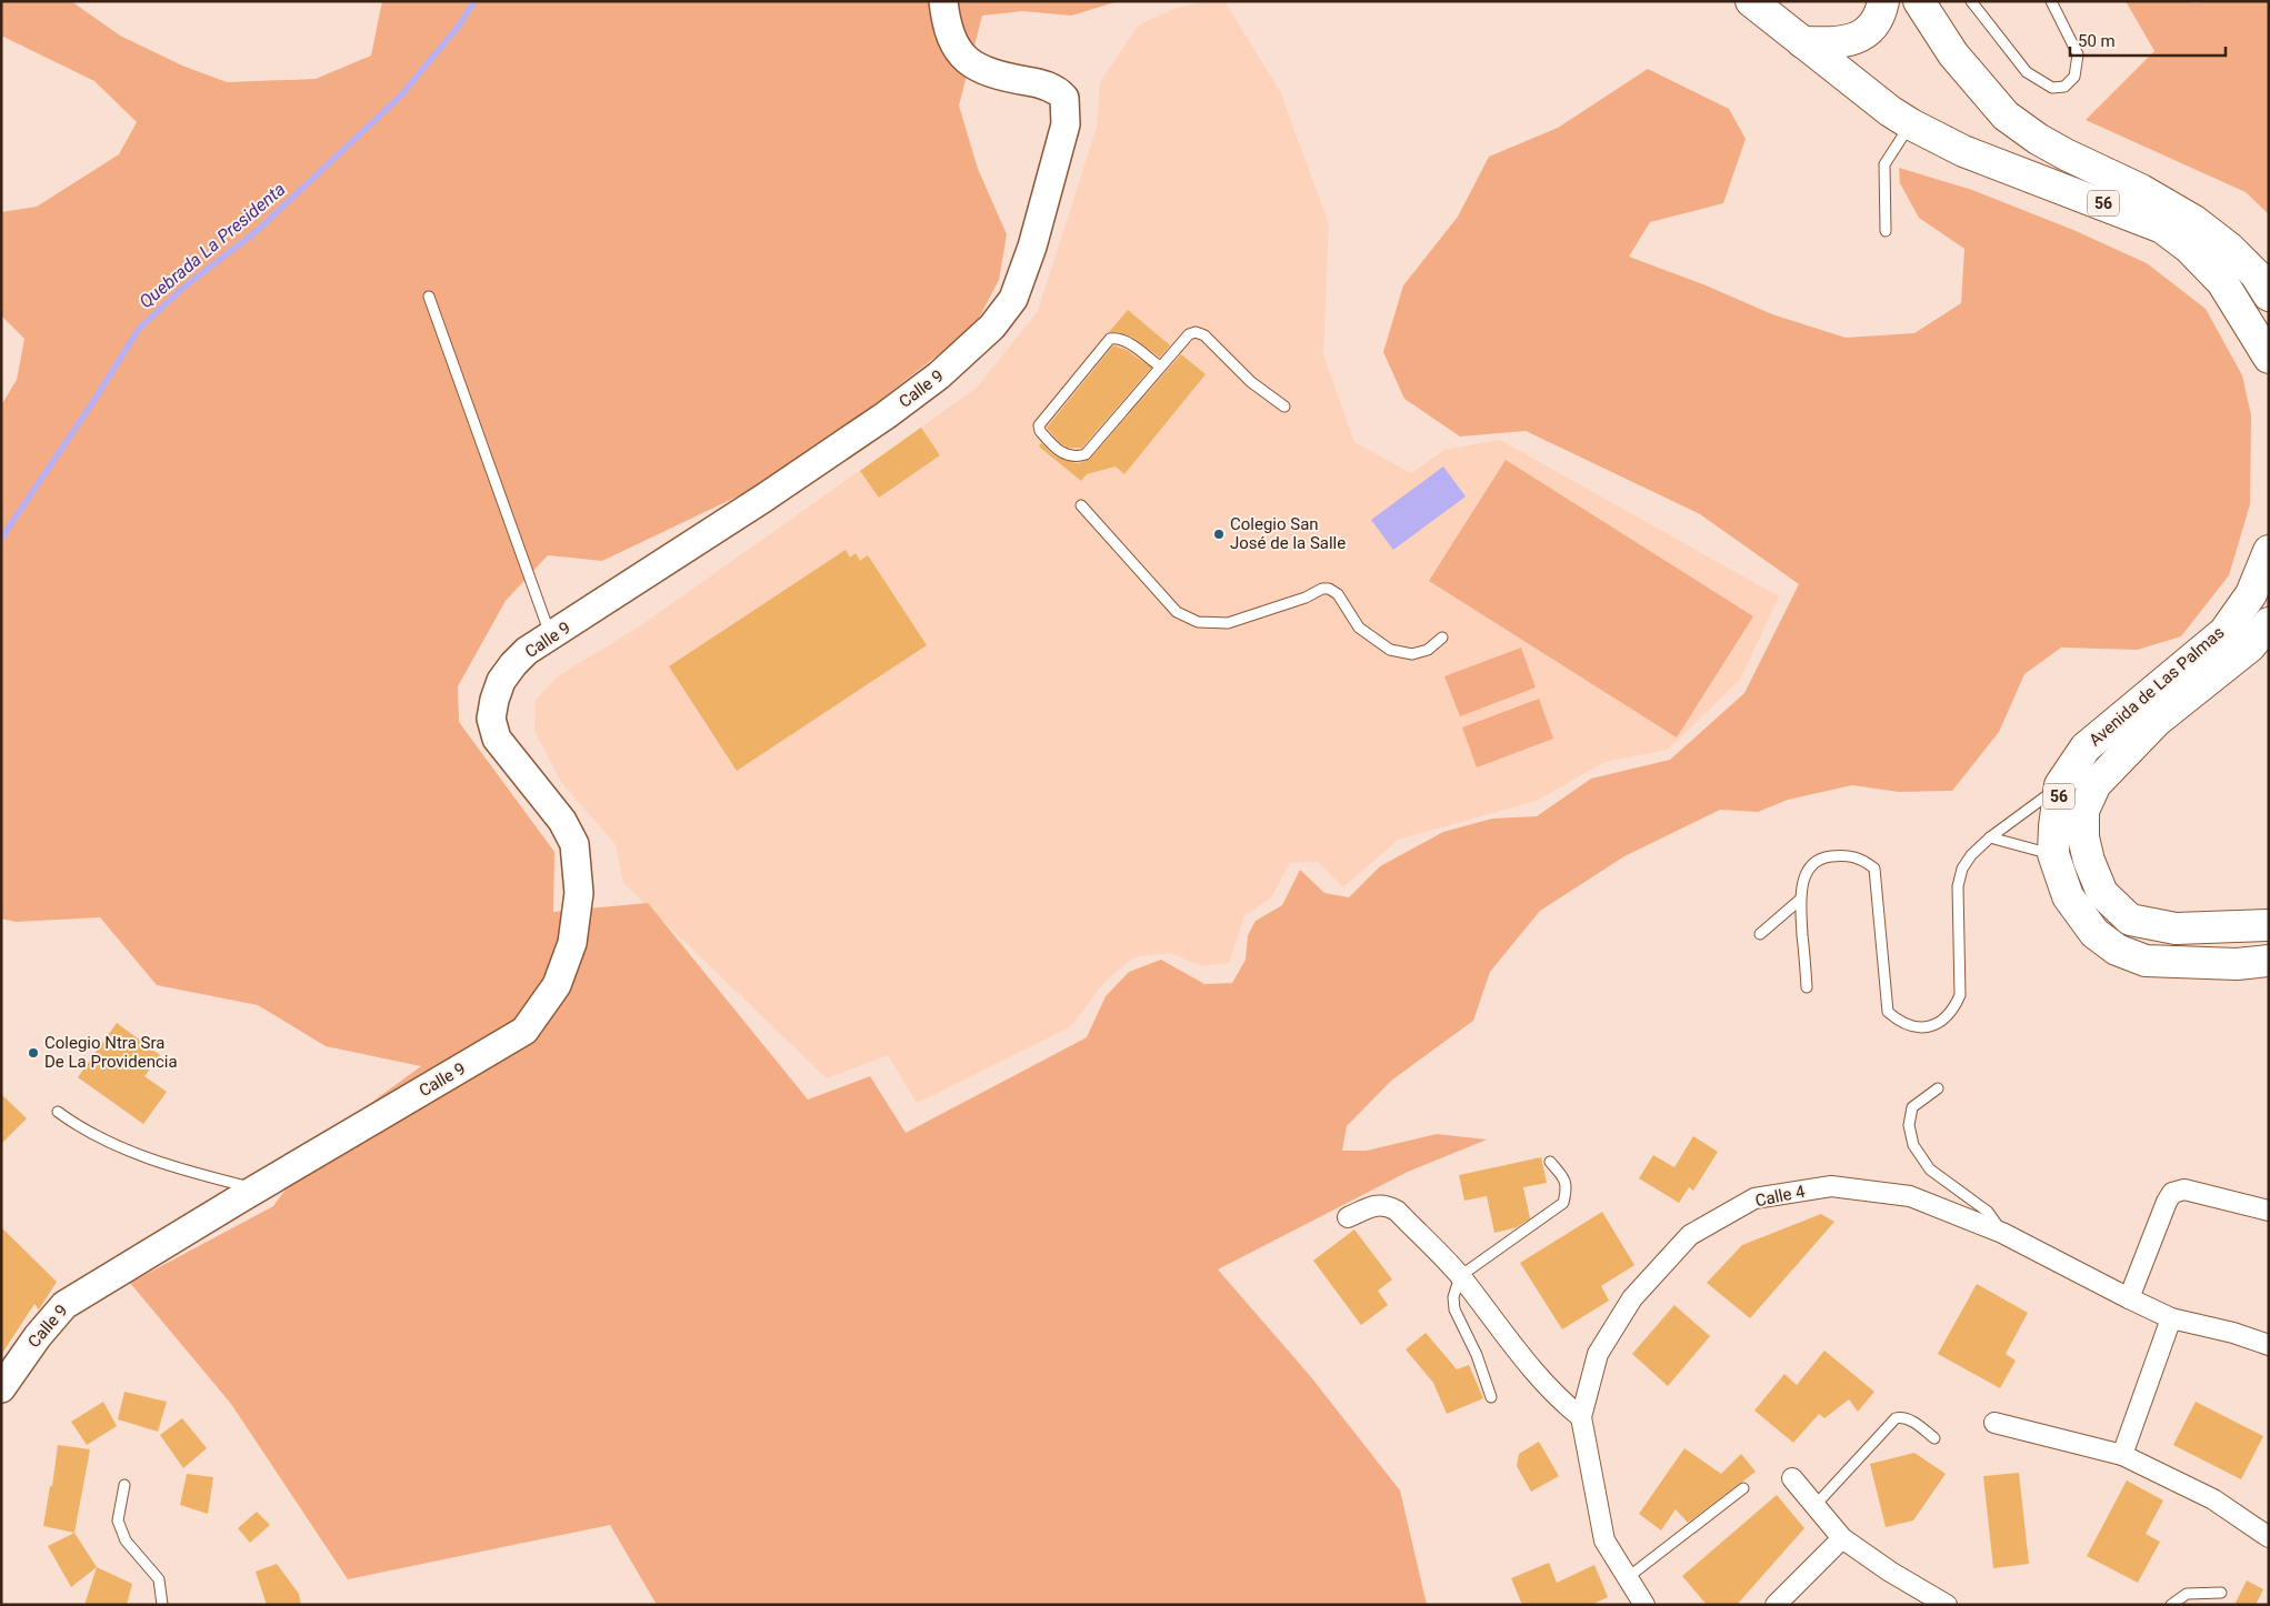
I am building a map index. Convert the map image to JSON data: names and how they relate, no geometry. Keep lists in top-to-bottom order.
{
  "streets": {
    "main road": ["56", "Avenida de Las Palmas"],
    "street": ["Calle 9", "Calle 4"]
  },
  "water": ["Quebrada La Presidenta"],
  "places": ["Colegio San José de la Salle", "Colegio Ntra Sra De La Providencia"],
  "scale_bar": "50 m"
}
